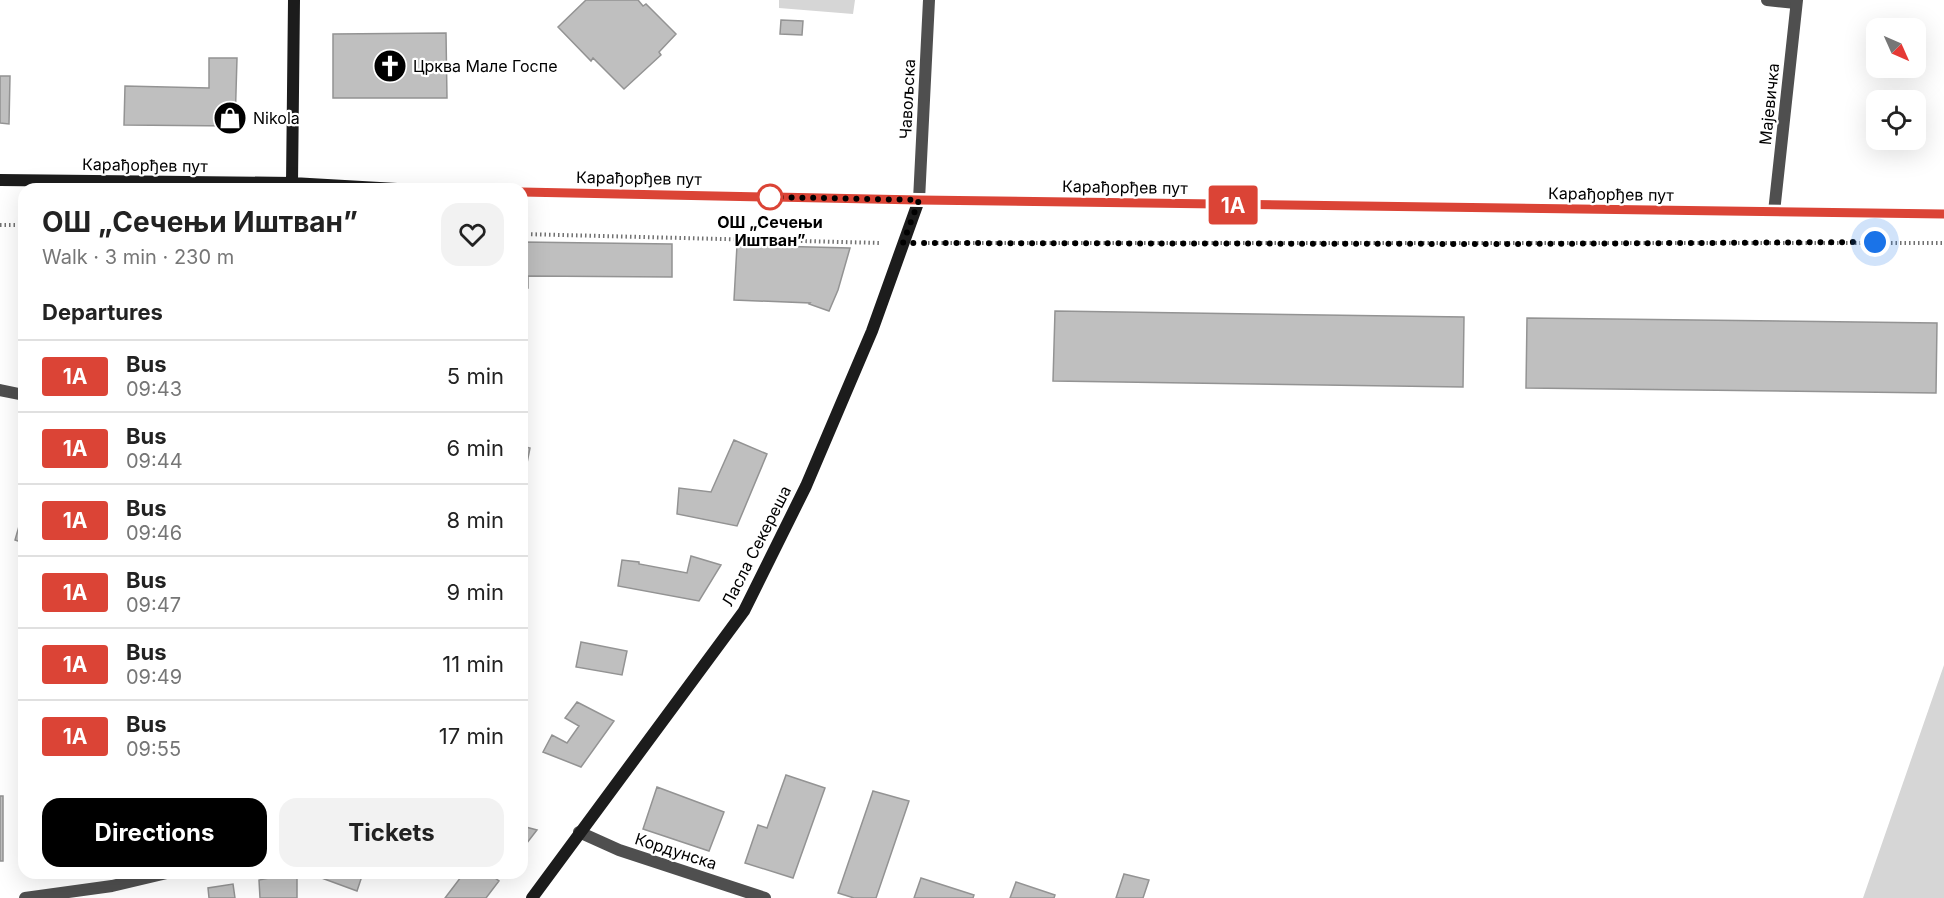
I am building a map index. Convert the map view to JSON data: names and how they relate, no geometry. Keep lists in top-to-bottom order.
{
  "streets": {
    "main road": ["Карађорђев пут", "Ласла Секереша"],
    "street": ["Чавољска", "Мајевичка", "Кордунска"]
  },
  "crossings": [
    ["Чавољска", "Карађорђев пут"],
    ["Чавољска", "Ласла Секереша"],
    ["Мајевичка", "Карађорђев пут"],
    ["Карађорђев пут", "Ласла Секереша"],
    ["Ласла Секереша", "Кордунска"]
  ],
  "places": {
    "church": ["Црква Мале Госпе"],
    "shop": ["Nikola"],
    "other": ["ОШ „Сечењи Иштван”"]
  },
  "lines": ["bus line 1A"],
  "north": "bottom right",
  "page": {
    "on_map": "1A",
    "heading": [
      ["ОШ „Сечењи Иштван”", "Walk · 3 min · 230 m"],
      "Departures"
    ],
    "list": [
      {
        "mark": "1A",
        "name": "Bus",
        "note": "09:43",
        "value": "5 min"
      },
      {
        "mark": "1A",
        "name": "Bus",
        "note": "09:44",
        "value": "6 min"
      },
      {
        "mark": "1A",
        "name": "Bus",
        "note": "09:46",
        "value": "8 min"
      },
      {
        "mark": "1A",
        "name": "Bus",
        "note": "09:47",
        "value": "9 min"
      },
      {
        "mark": "1A",
        "name": "Bus",
        "note": "09:49",
        "value": "11 min"
      },
      {
        "mark": "1A",
        "name": "Bus",
        "note": "09:55",
        "value": "17 min"
      }
    ],
    "buttons": ["Directions", "Tickets"]
  }
}
